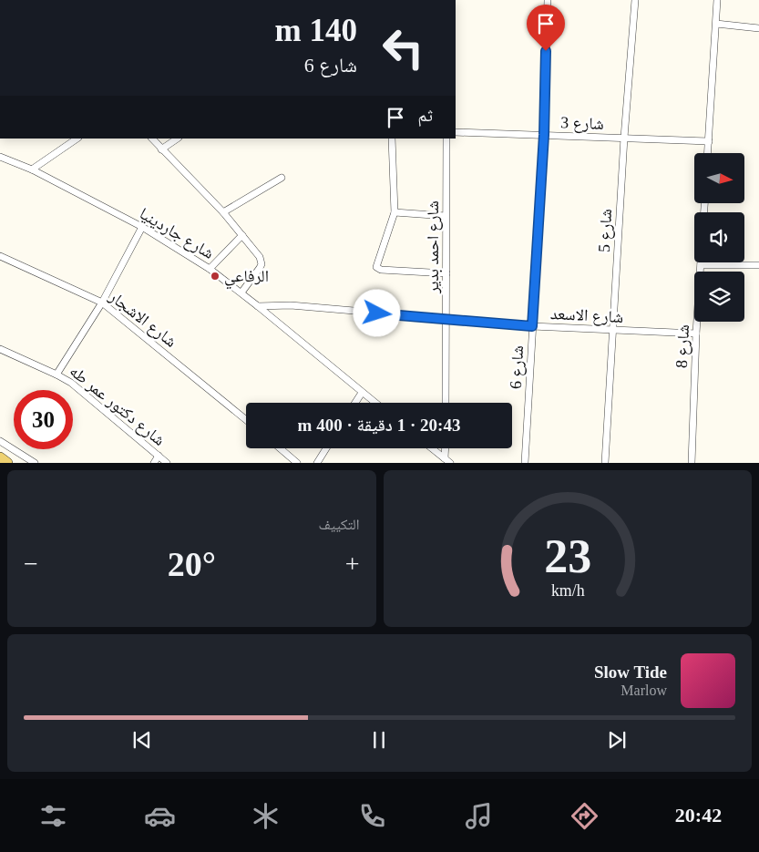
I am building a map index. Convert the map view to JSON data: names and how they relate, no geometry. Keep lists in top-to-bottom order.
{
  "streets": {
    "street": [
      "شارع 3",
      "شارع 5",
      "شارع جاردينيا",
      "شارع احمد بدير",
      "شارع الاسعد",
      "شارع الاشجار",
      "شارع 8",
      "شارع 6",
      "شارع دكتور عمر طه"
    ]
  },
  "crossings": [
    ["شارع 3", "شارع 5"],
    ["شارع 3", "شارع 6"],
    ["شارع 5", "شارع الاسعد"],
    ["شارع جاردينيا", "شارع الاسعد"],
    ["شارع احمد بدير", "شارع الاسعد"],
    ["شارع الاسعد", "شارع 8"],
    ["شارع الاسعد", "شارع 6"]
  ],
  "places": ["الرفاعي"],
  "north": "right",
  "page": {
    "turn": ["140 m", "شارع 6"],
    "then": "ثم",
    "limit": "30",
    "trip": "20:43 · 1 دقيقة · 400 m",
    "tile": "التكييف",
    "heat": ["−", "20°", "+"],
    "song": ["Slow Tide", "Marlow"],
    "tabs": "20:42",
    "gauge": ["23", "km/h"]
  }
}
